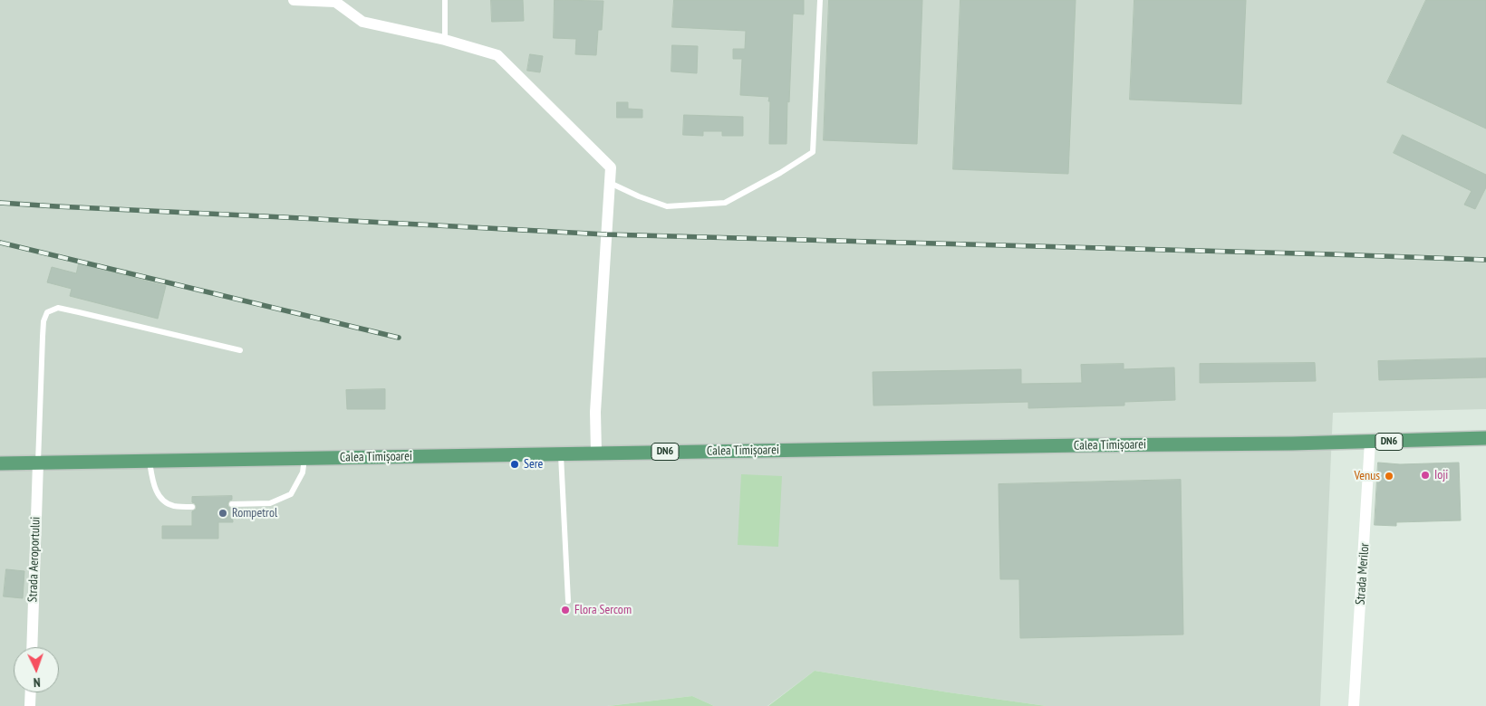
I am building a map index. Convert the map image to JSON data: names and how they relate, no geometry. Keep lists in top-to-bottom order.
{
  "streets": {
    "main road": ["DN6", "Calea Timișoarei"],
    "street": ["Strada Aeroportului", "Strada Merilor"]
  },
  "crossings": [
    ["Calea Timișoarei", "Strada Aeroportului"],
    ["Calea Timișoarei", "Strada Merilor"]
  ],
  "places": [
    "Sere",
    "Ioji",
    "Venus",
    "Rompetrol",
    "Flora Sercom"
  ],
  "north": "bottom"
}
